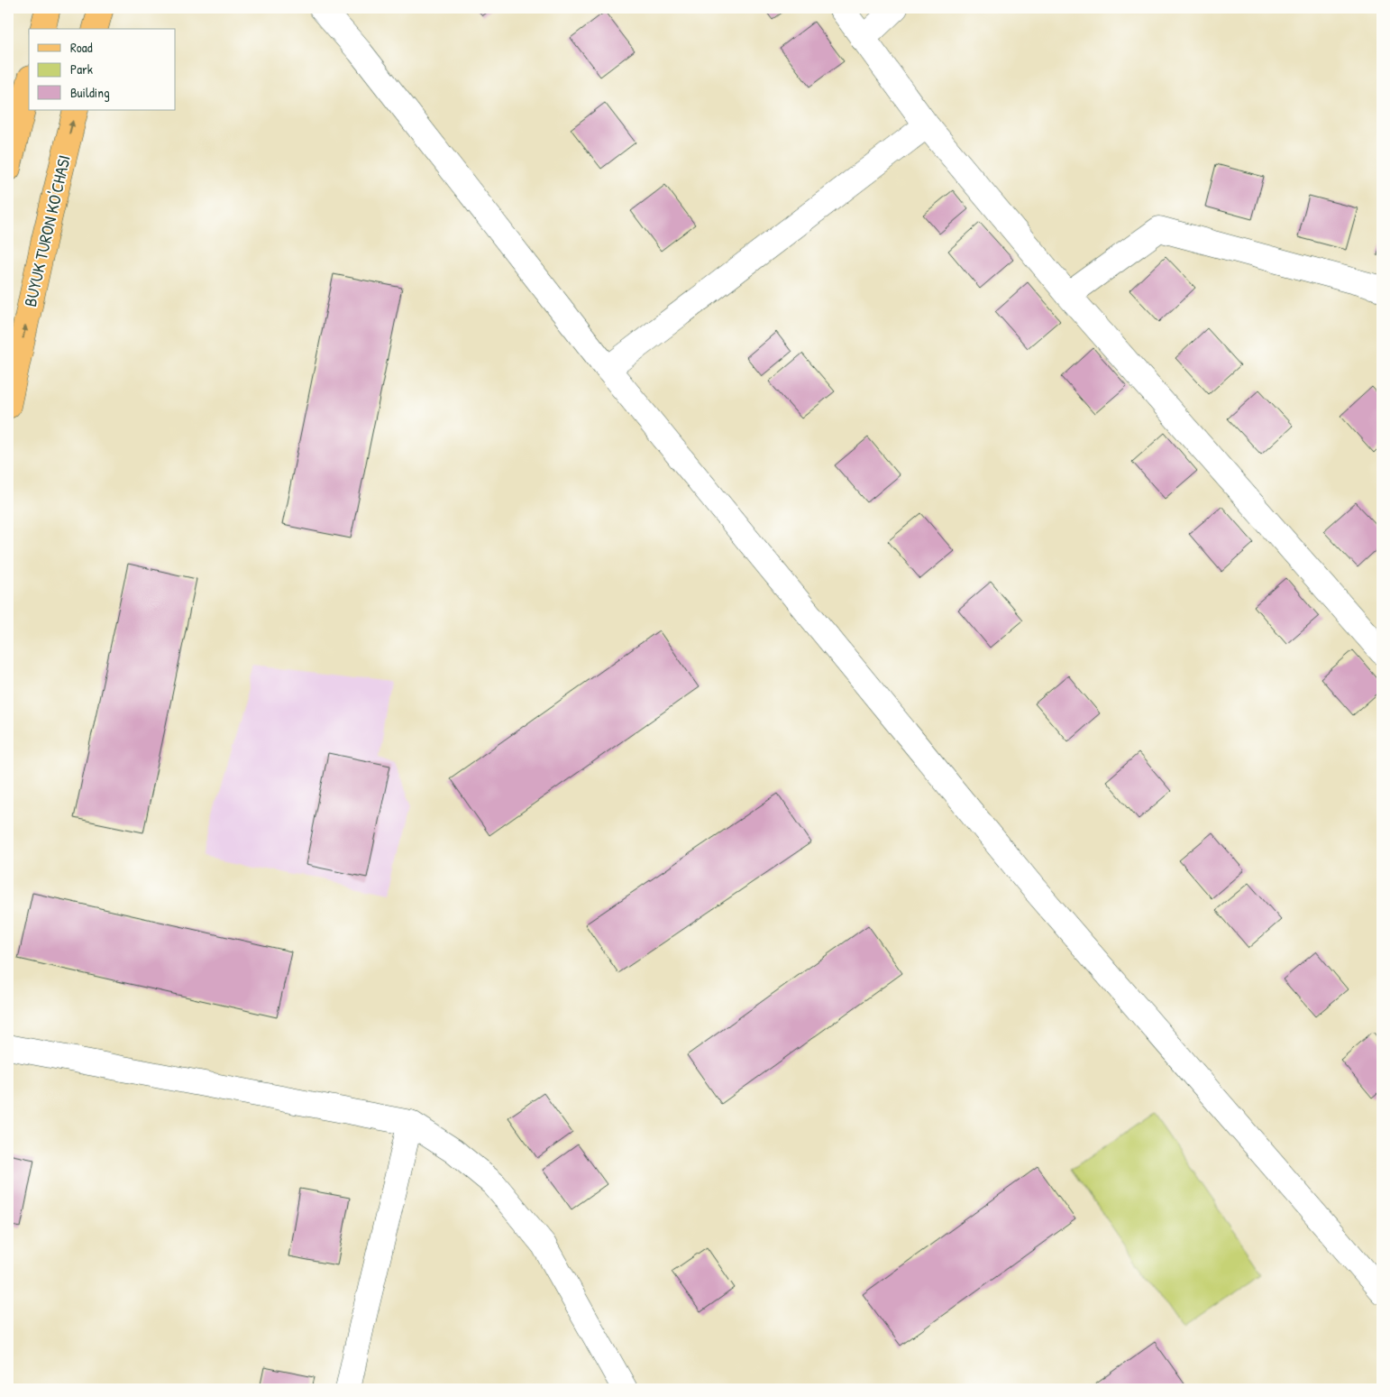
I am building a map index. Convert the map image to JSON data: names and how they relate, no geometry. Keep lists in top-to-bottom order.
{
  "streets": {
    "main road": ["BUYUK TURON KO'CHASI"]
  },
  "one_way": ["BUYUK TURON KO'CHASI"],
  "legend": ["Road", "Park", "Building"]
}
